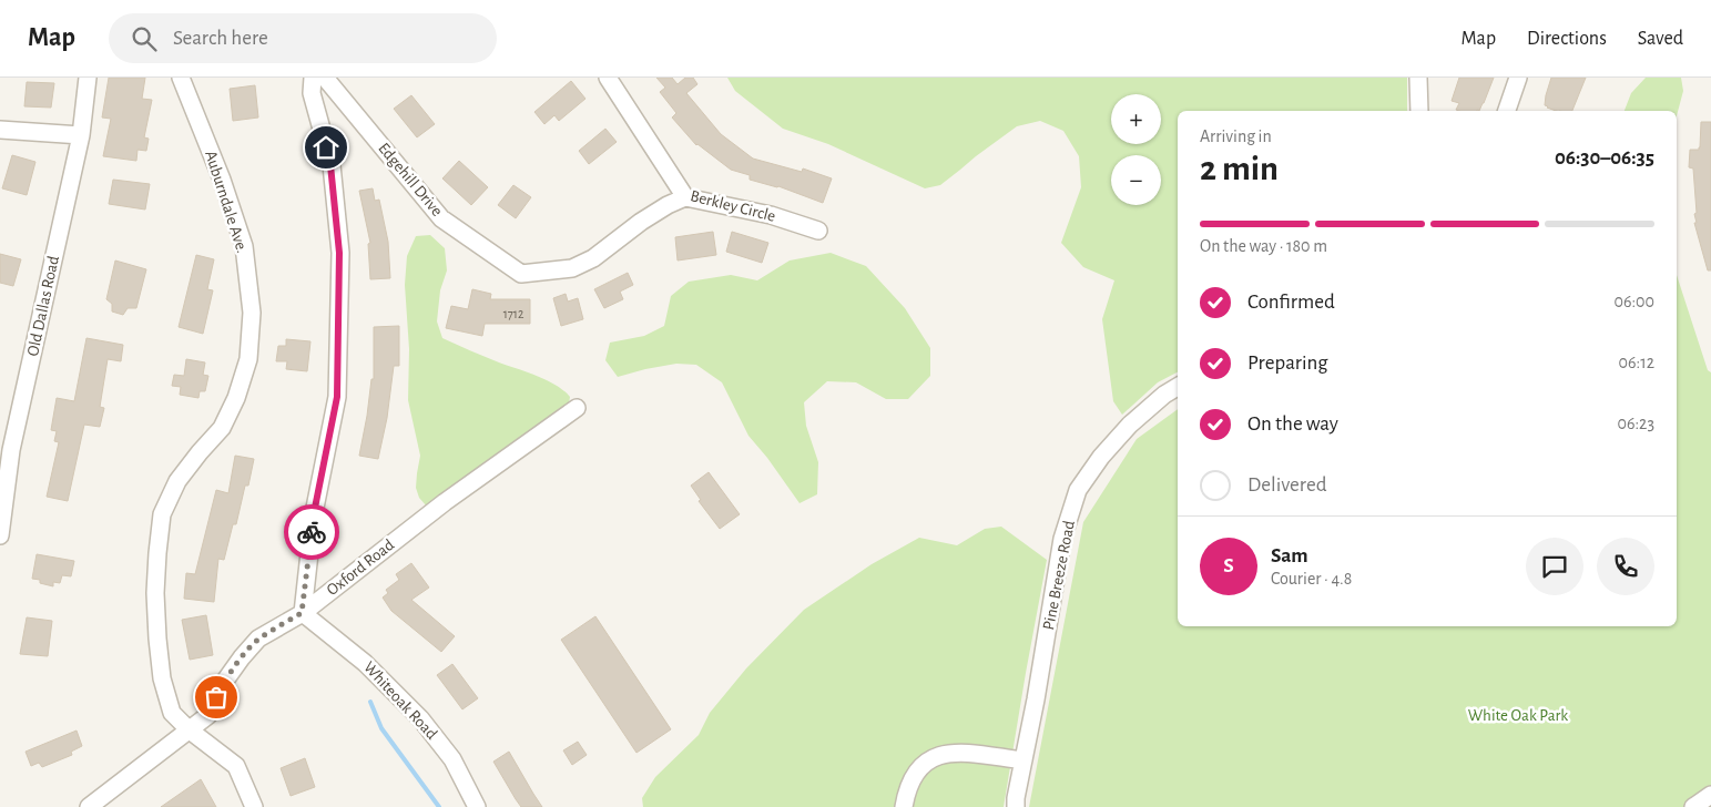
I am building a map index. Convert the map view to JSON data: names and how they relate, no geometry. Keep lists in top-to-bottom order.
{
  "streets": {
    "street": [
      "Edgehill Drive",
      "Auburndale Ave.",
      "Berkley Circle",
      "Old Dallas Road",
      "Oxford Road",
      "Pine Breeze Road",
      "Whiteoak Road"
    ]
  },
  "crossings": [
    ["Edgehill Drive", "Berkley Circle"],
    ["Auburndale Ave.", "Oxford Road"],
    ["Oxford Road", "Whiteoak Road"]
  ],
  "parks": ["White Oak Park"],
  "house_numbers": ["1712"],
  "page": {
    "header": "Map",
    "search": "Search here",
    "nav": ["Map", "Directions", "Saved"],
    "map_buttons": ["+", "−"],
    "heading": ["2 min", "Arriving in", "06:30–06:35"],
    "panel": ["Sam", "Courier · 4.8"],
    "bar": "On the way · 180 m",
    "list": [
      ["Confirmed", "06:00"],
      ["Preparing", "06:12"],
      ["On the way", "06:23"],
      "Delivered"
    ],
    "round": "S"
  }
}
